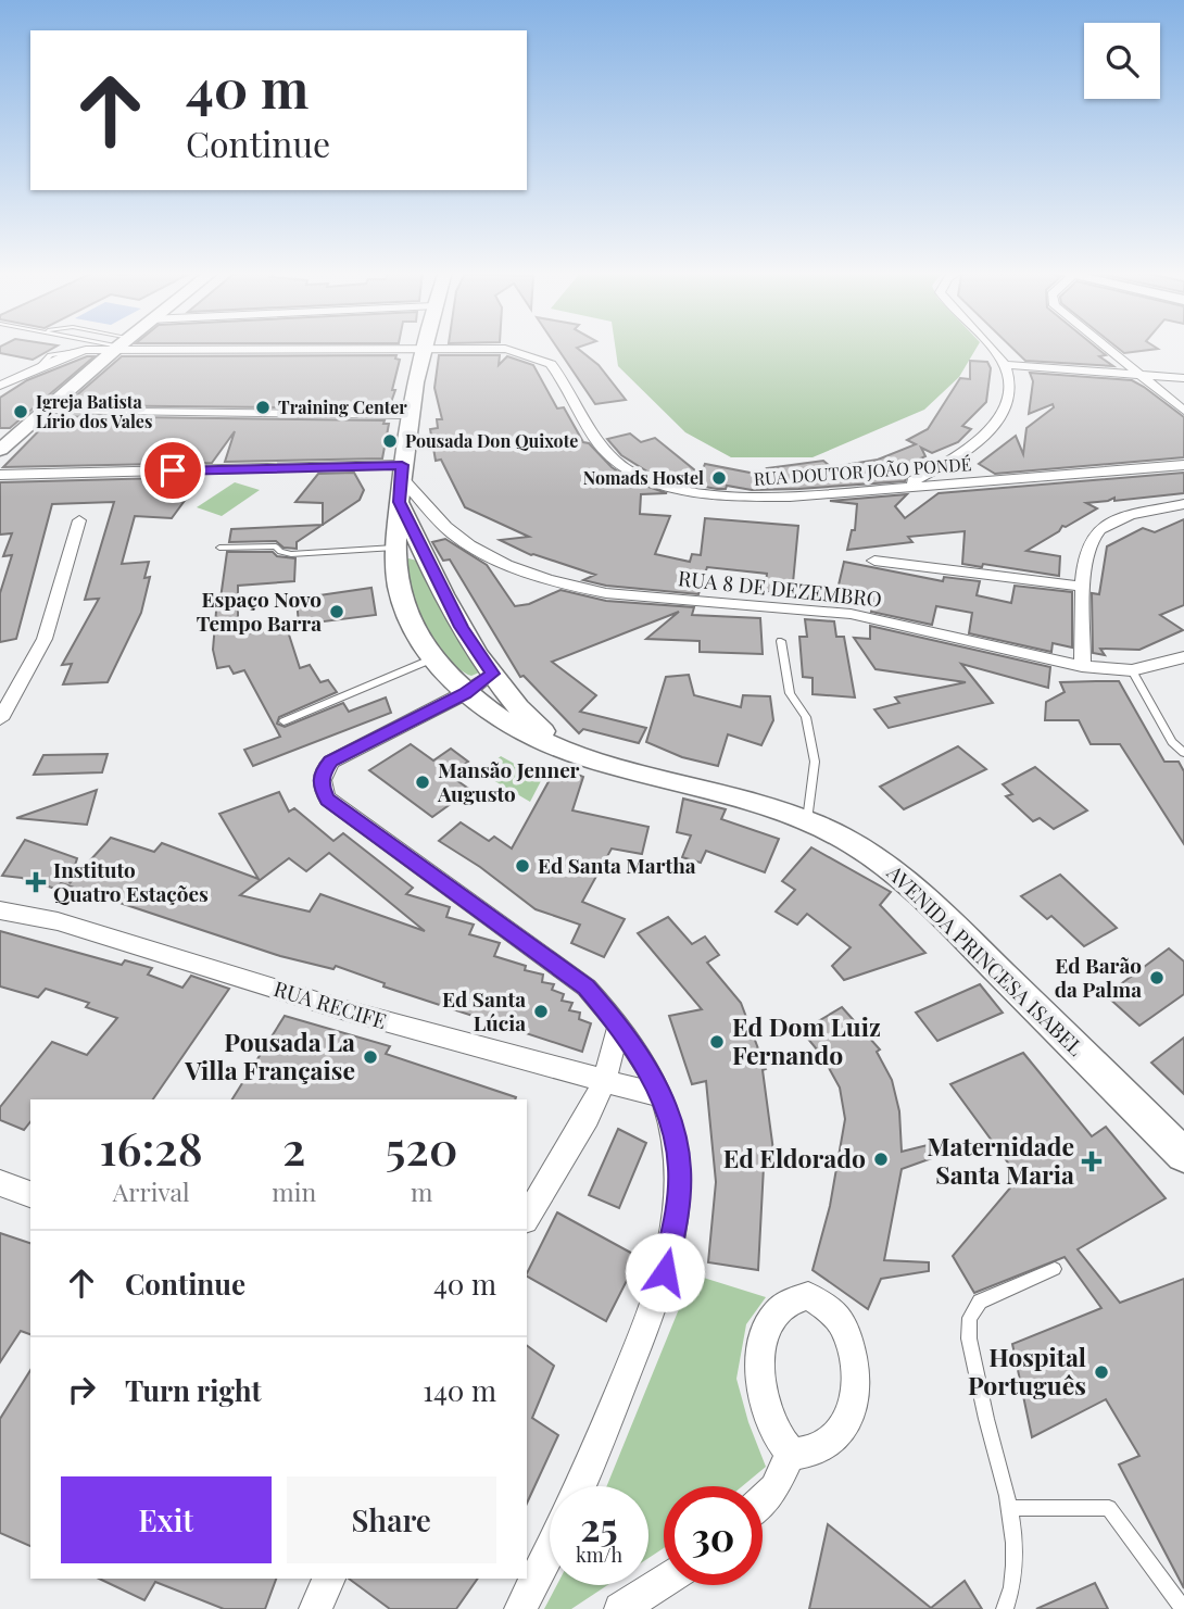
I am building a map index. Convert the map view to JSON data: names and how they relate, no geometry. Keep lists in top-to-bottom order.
{
  "streets": {
    "main road": ["AVENIDA PRINCESA ISABEL"],
    "street": ["RUA DOUTOR JOÃO PONDÉ", "RUA 8 DE DEZEMBRO", "RUA RECIFE"]
  },
  "crossings": [
    ["RUA DOUTOR JOÃO PONDÉ", "AVENIDA PRINCESA ISABEL"],
    ["RUA 8 DE DEZEMBRO", "AVENIDA PRINCESA ISABEL"]
  ],
  "places": {
    "other": [
      "Training Center",
      "Igreja Batista Lírio dos Vales",
      "Pousada Don Quixote",
      "Nomads Hostel",
      "Espaço Novo Tempo Barra",
      "Mansão Jenner Augusto",
      "Ed Santa Martha",
      "Ed Barão da Palma",
      "Ed Santa Lúcia",
      "Ed Dom Luiz Fernando",
      "Pousada La Villa Française",
      "Ed Eldorado",
      "Hospital Português"
    ],
    "health": ["Instituto Quatro Estações", "Maternidade Santa Maria"]
  },
  "page": {
    "turn": ["40 m", "Continue"],
    "eta": [
      "16:28",
      "Arrival",
      "2",
      "min",
      "520",
      "m"
    ],
    "list": [
      {
        "name": "Continue",
        "value": "40 m"
      },
      {
        "name": "Turn right",
        "value": "140 m"
      }
    ],
    "buttons": ["Exit", "Share"],
    "speed": "25 km/h",
    "limit": "30"
  }
}
